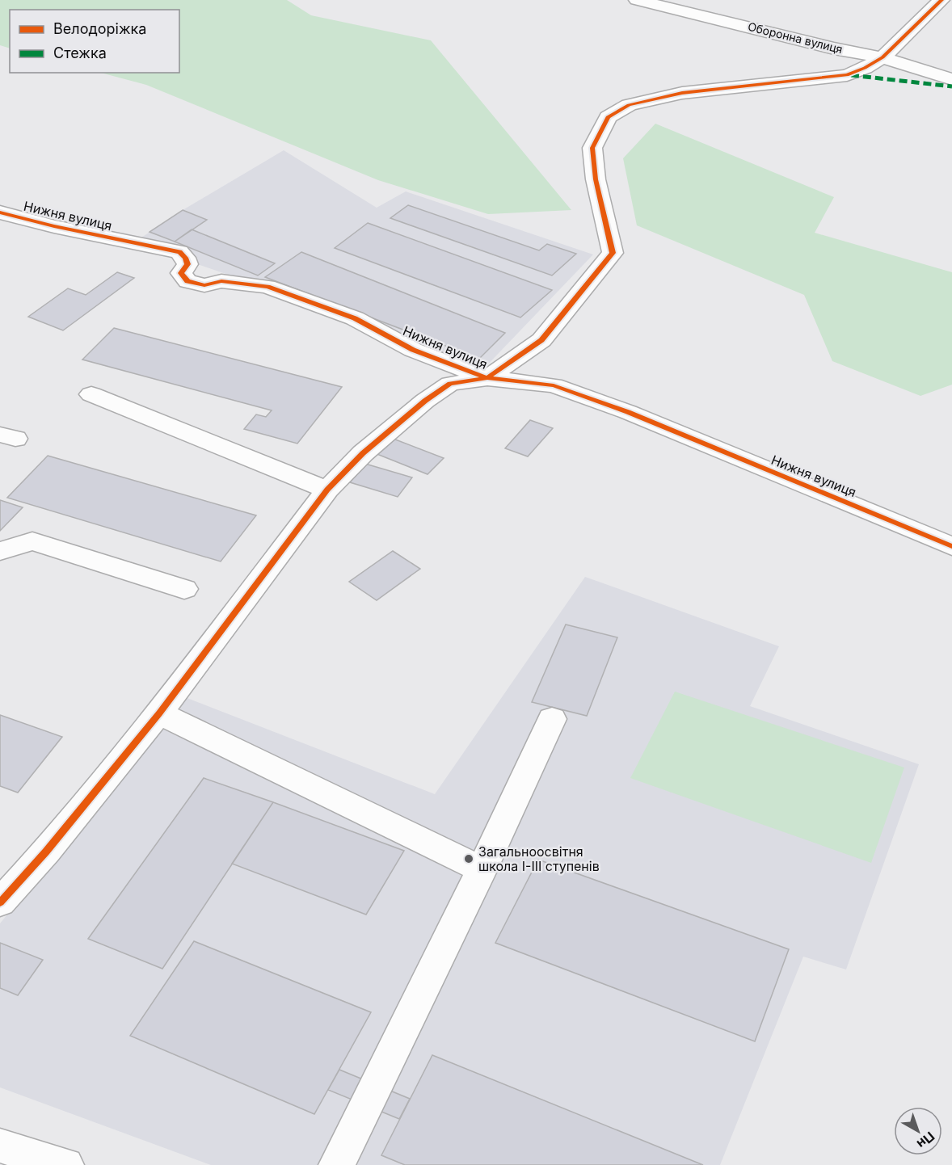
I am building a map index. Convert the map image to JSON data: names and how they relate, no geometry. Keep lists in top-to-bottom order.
{
  "streets": {
    "street": ["Оборонна вулиця", "Нижня вулиця"]
  },
  "places": ["Загальноосвітня школа I-III ступенів"],
  "legend": ["Велодоріжка", "Стежка"],
  "north": "bottom right"
}
